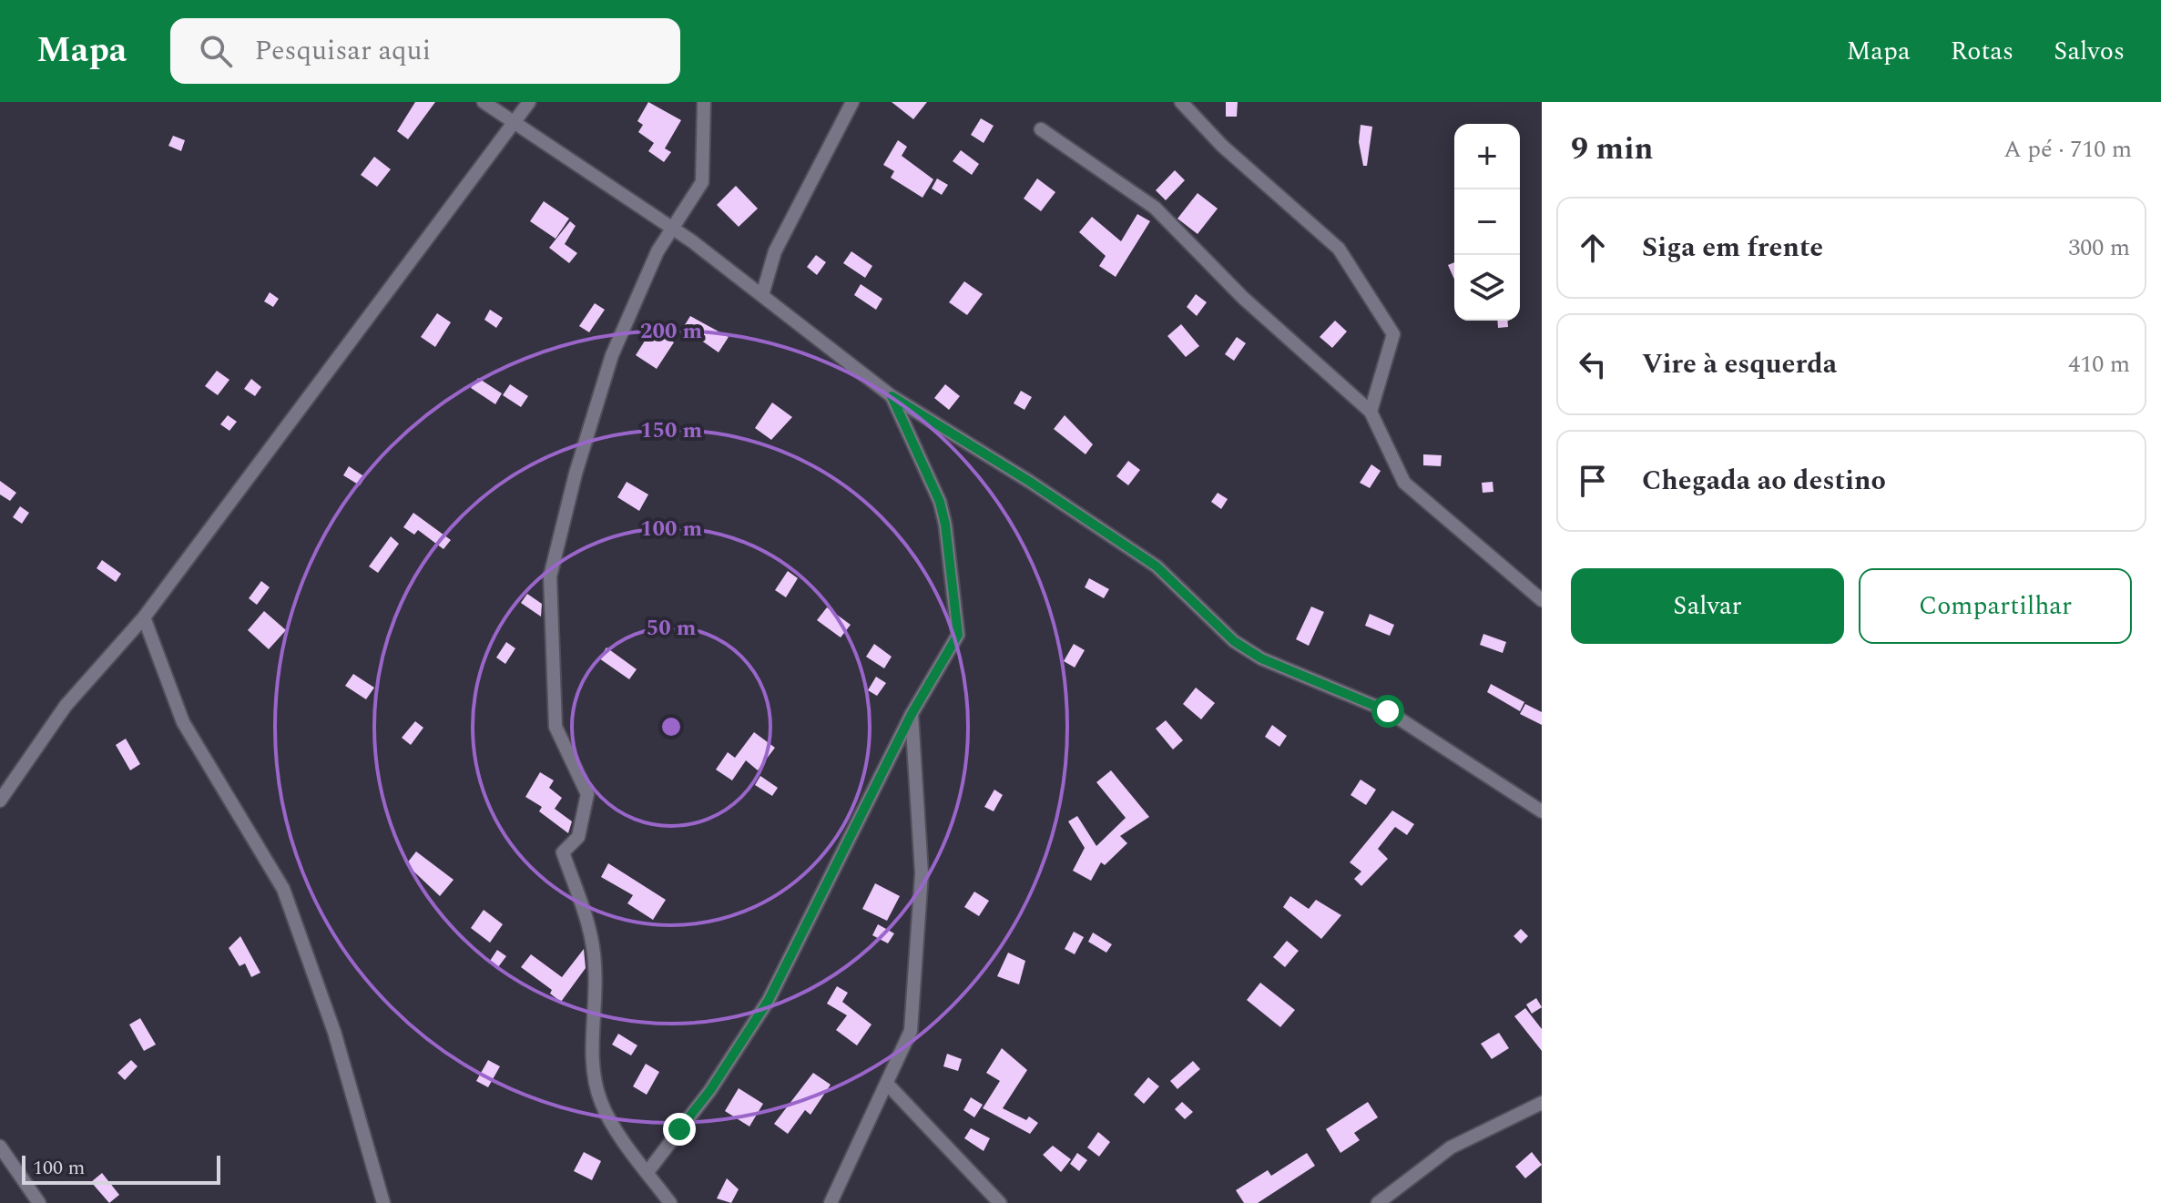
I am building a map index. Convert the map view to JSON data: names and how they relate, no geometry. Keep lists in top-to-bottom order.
{
  "scale_bar": "100 m",
  "page": {
    "header": "Mapa",
    "search": "Pesquisar aqui",
    "nav": ["Mapa", "Rotas", "Salvos"],
    "heading": ["9 min", "A pé · 710 m"],
    "map_buttons": ["+", "−"],
    "list": [
      ["Siga em frente", "300 m"],
      ["Vire à esquerda", "410 m"],
      "Chegada ao destino"
    ],
    "buttons": ["Salvar", "Compartilhar"],
    "scale": "100 m"
  },
  "rings": [
    "200 m",
    "150 m",
    "100 m",
    "50 m"
  ]
}
